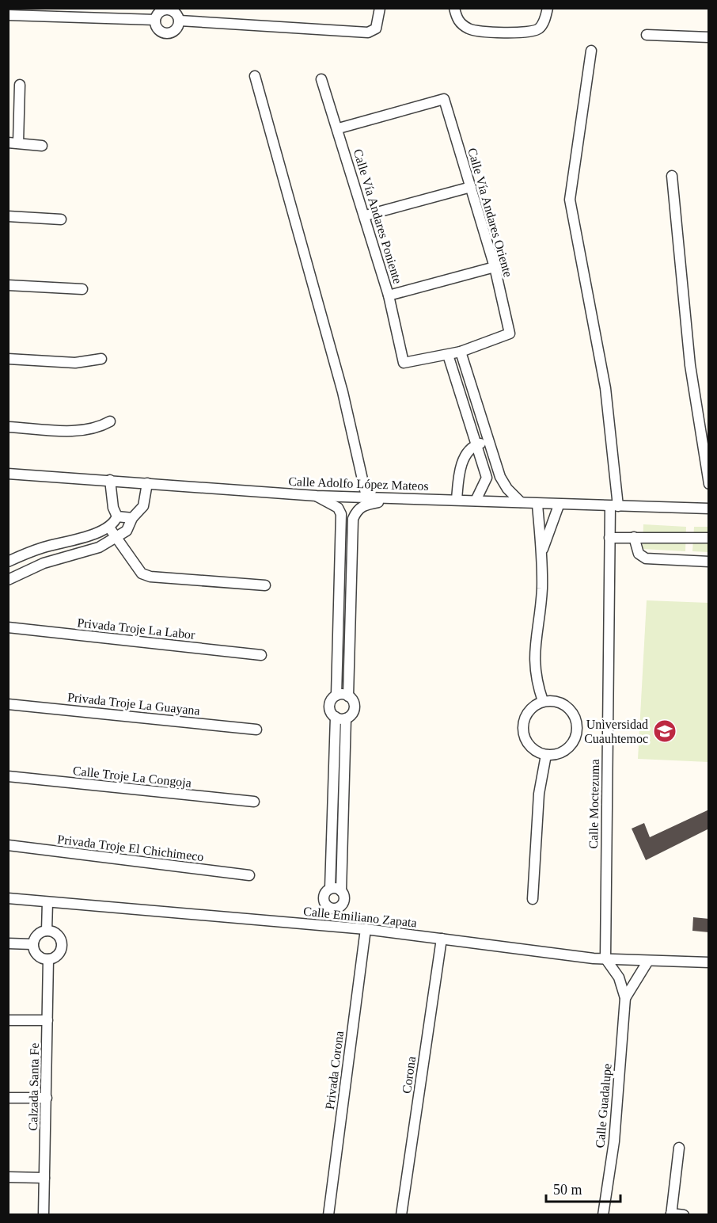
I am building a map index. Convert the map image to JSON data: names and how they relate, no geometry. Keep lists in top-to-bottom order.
{
  "streets": {
    "street": [
      "Calle Vía Andares Oriente",
      "Calle Vía Andares Poniente",
      "Calle Adolfo López Mateos",
      "Privada Troje La Labor",
      "Privada Troje La Guayana",
      "Calle Troje La Congoja",
      "Calle Moctezuma",
      "Privada Troje El Chichimeco",
      "Calle Emiliano Zapata",
      "Privada Corona",
      "Corona",
      "Calzada Santa Fe",
      "Calle Guadalupe"
    ]
  },
  "crossings": [
    ["Calle Vía Andares Oriente", "Calle Vía Andares Poniente"],
    ["Calle Adolfo López Mateos", "Calle Moctezuma"],
    ["Calle Moctezuma", "Calle Emiliano Zapata"],
    ["Calle Moctezuma", "Calle Guadalupe"],
    ["Calle Emiliano Zapata", "Privada Corona"],
    ["Calle Emiliano Zapata", "Corona"],
    ["Calle Emiliano Zapata", "Calle Guadalupe"]
  ],
  "places": {
    "school or university": ["Universidad Cuauhtemoc"]
  },
  "scale_bar": "50 m"
}
